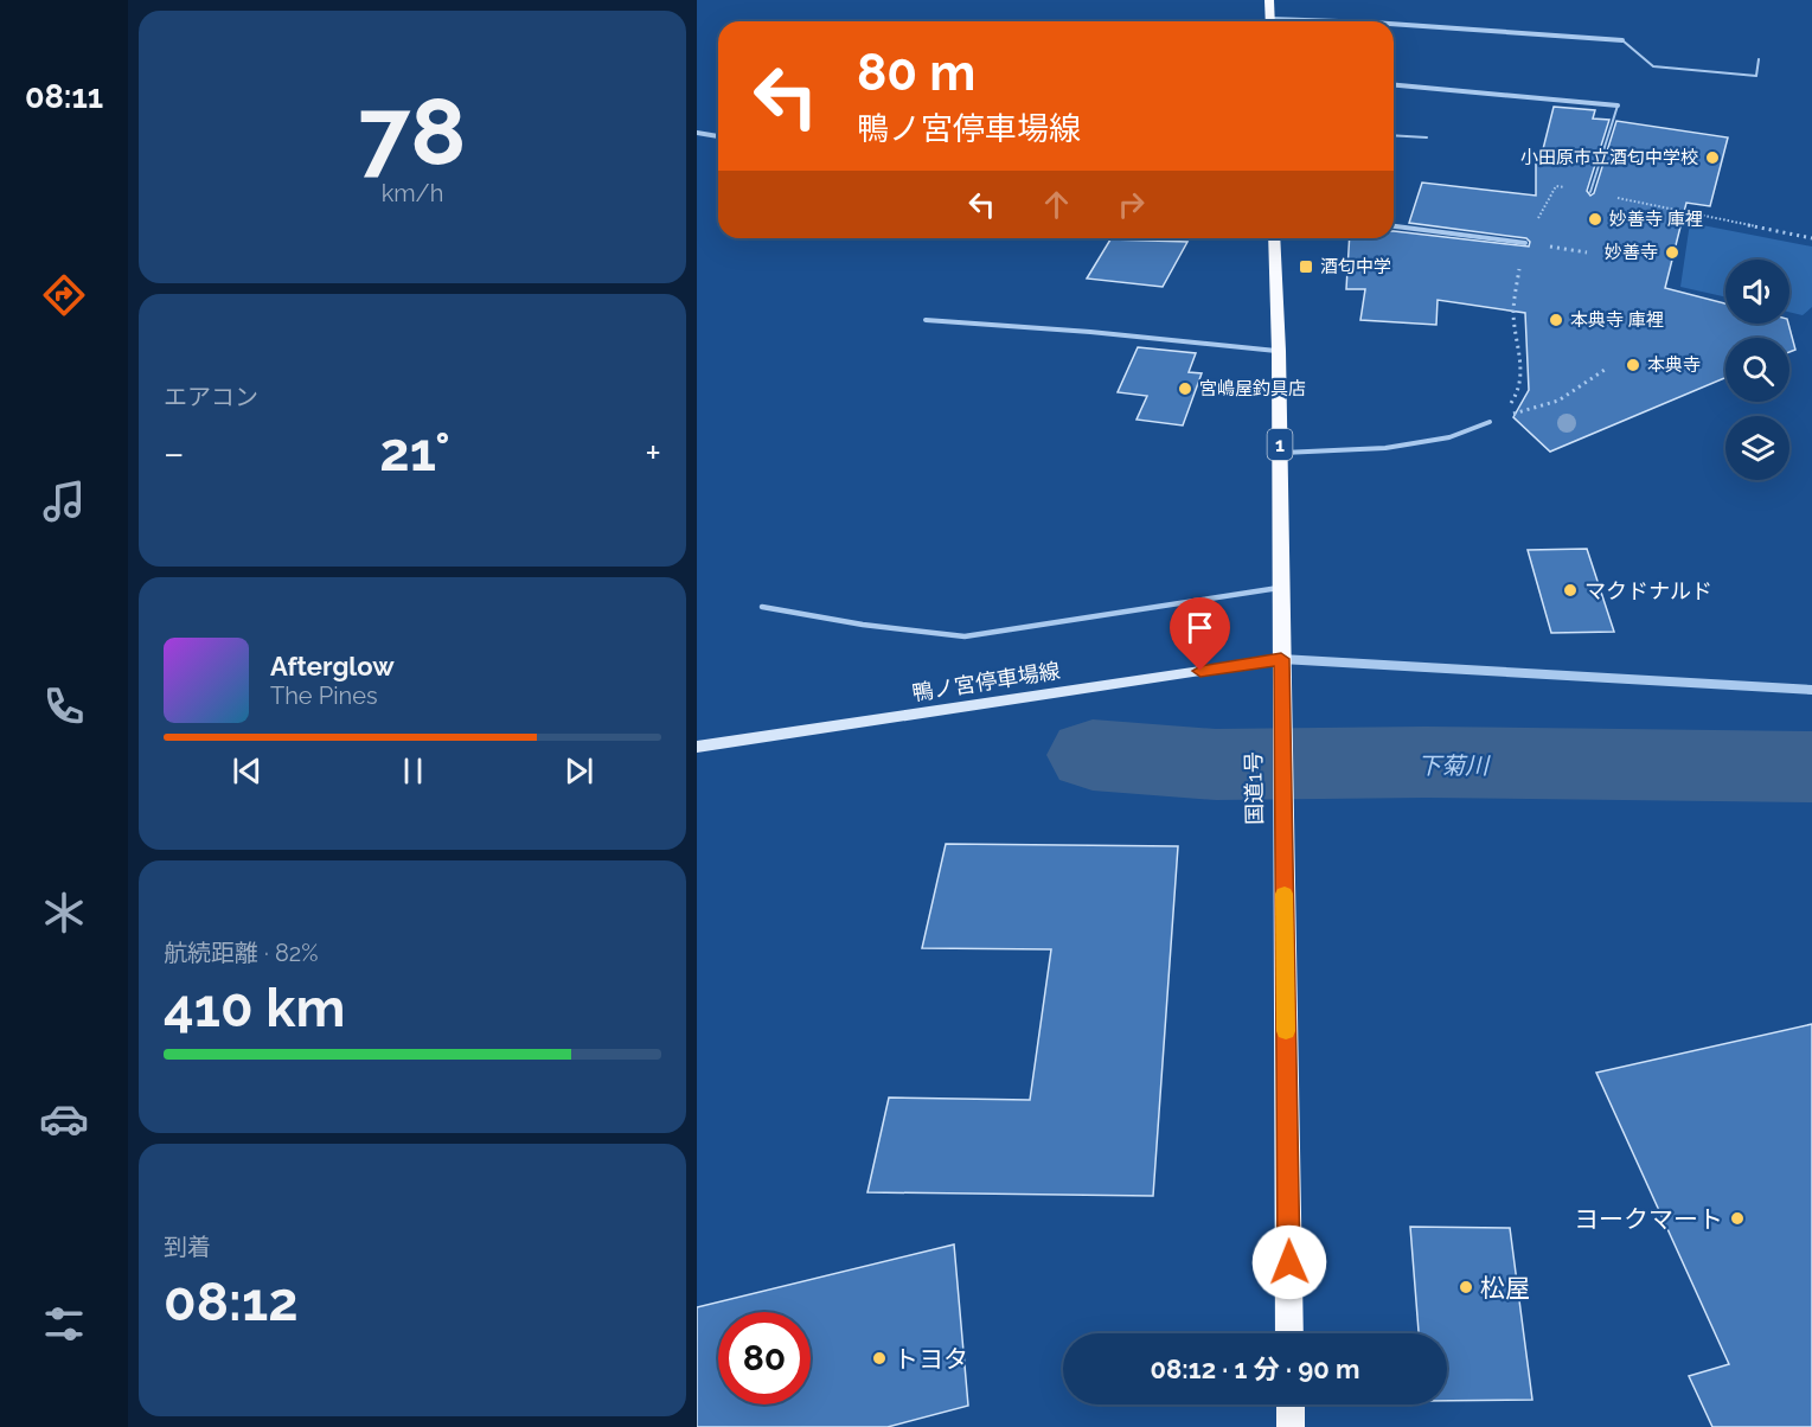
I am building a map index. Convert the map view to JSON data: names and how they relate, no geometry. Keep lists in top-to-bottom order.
{
  "streets": {
    "highway": ["1", "国道1号"],
    "main road": ["鴨ノ宮停車場線"]
  },
  "crossings": [
    ["鴨ノ宮停車場線", "国道1号"]
  ],
  "water": ["下菊川"],
  "places": {
    "other": [
      "小田原市立酒匂中学校",
      "妙善寺 庫裡",
      "妙善寺",
      "本典寺 庫裡",
      "本典寺",
      "宮嶋屋釣具店",
      "マクドナルド",
      "ヨークマート",
      "松屋",
      "トヨタ"
    ],
    "transit": ["酒匂中学"]
  },
  "page": {
    "tabs": "08:11",
    "tile": [
      ["78", "km/h"],
      "エアコン",
      ["航続距離 · 82%", "410 km"],
      ["到着", "08:12"]
    ],
    "turn": ["80 m", "鴨ノ宮停車場線"],
    "heat": ["−", "21°", "+"],
    "song": ["Afterglow", "The Pines"],
    "limit": "80",
    "trip": "08:12 · 1 分 · 90 m"
  }
}
